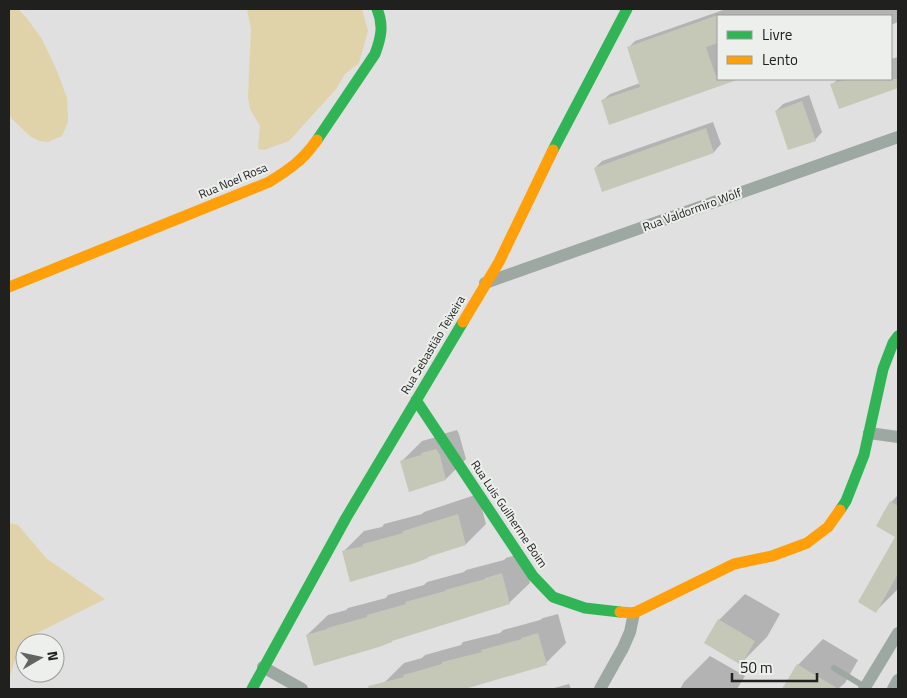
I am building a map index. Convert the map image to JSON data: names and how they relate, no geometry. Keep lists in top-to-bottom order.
{
  "streets": {
    "street": [
      "Rua Noel Rosa",
      "Rua Valdormiro Wolf",
      "Rua Sebastião Teixeira",
      "Rua Luis Guilherme Boim"
    ]
  },
  "crossings": [
    ["Rua Valdormiro Wolf", "Rua Sebastião Teixeira"],
    ["Rua Sebastião Teixeira", "Rua Luis Guilherme Boim"]
  ],
  "legend": ["Livre", "Lento"],
  "scale_bar": "50 m",
  "north": "right"
}
